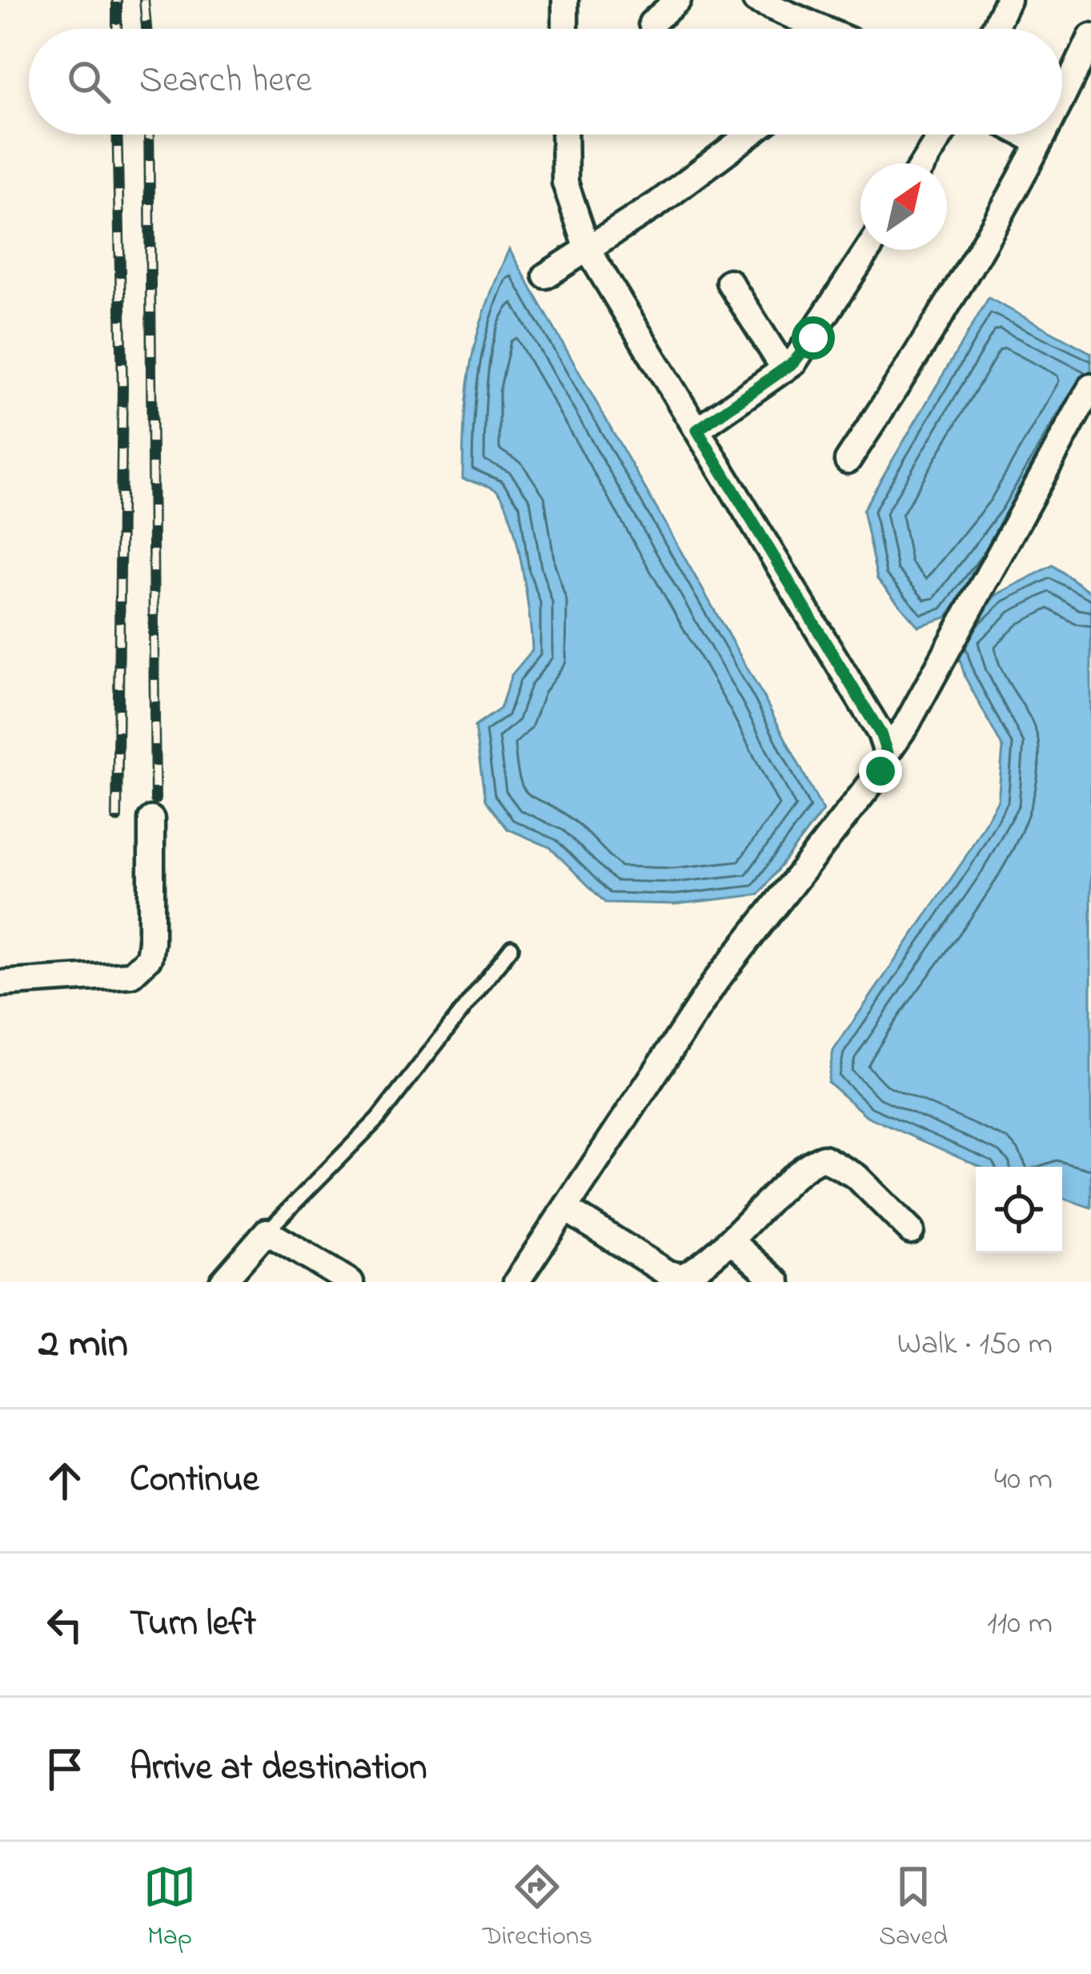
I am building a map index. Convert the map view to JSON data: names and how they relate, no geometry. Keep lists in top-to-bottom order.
{
  "north": "top right",
  "page": {
    "search": "Search here",
    "heading": ["2 min", "Walk · 150 m"],
    "list": [
      ["Continue", "40 m"],
      ["Turn left", "110 m"],
      "Arrive at destination"
    ],
    "nav": ["Map", "Directions", "Saved"]
  }
}
